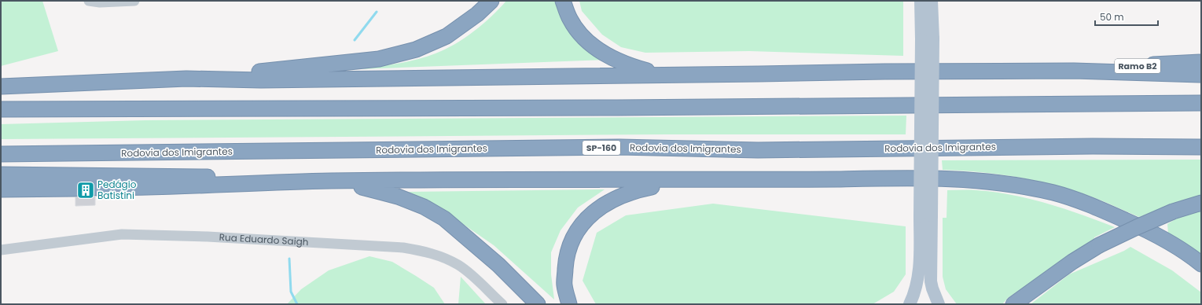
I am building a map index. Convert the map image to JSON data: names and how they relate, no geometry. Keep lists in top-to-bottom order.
{
  "streets": {
    "highway": ["Ramo B2", "SP-160", "Rodovia dos Imigrantes"],
    "street": ["Rua Eduardo Saigh"]
  },
  "places": {
    "building": ["Pedágio Batistini"]
  },
  "scale_bar": "50 m"
}
